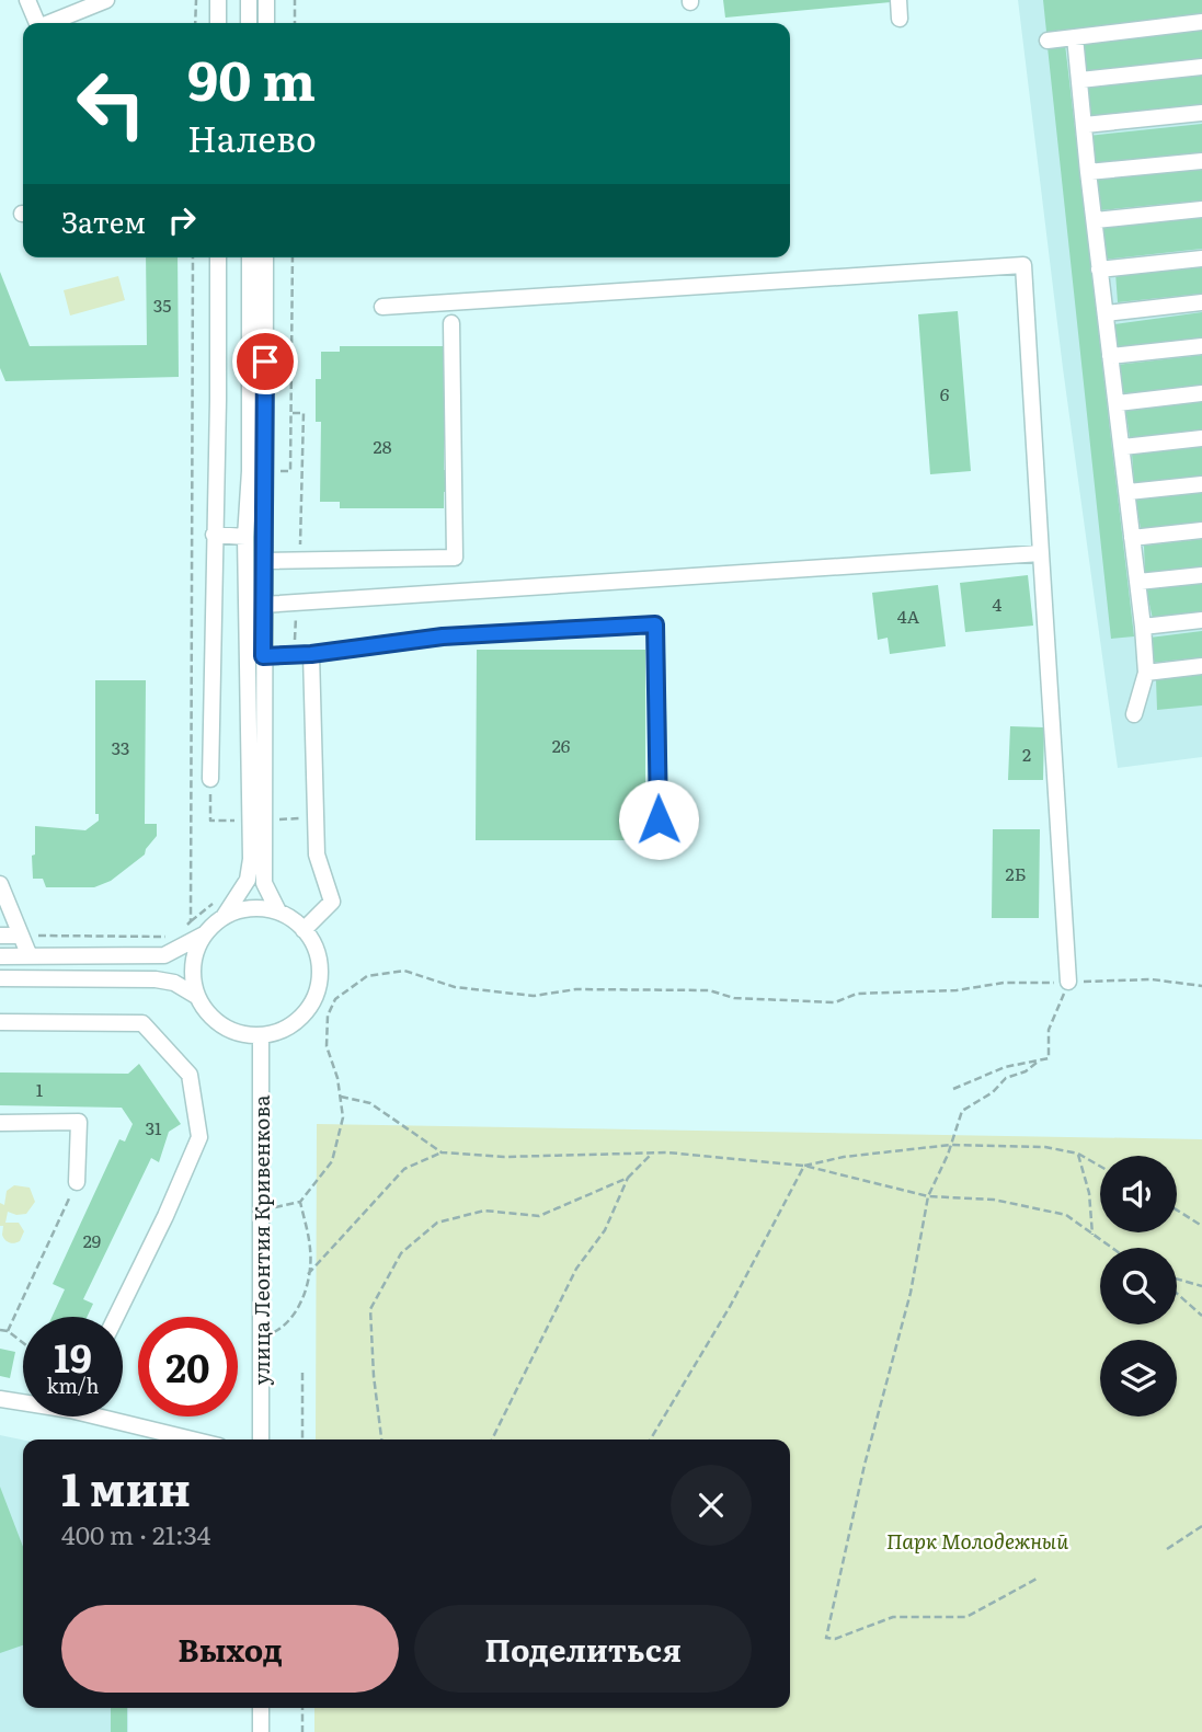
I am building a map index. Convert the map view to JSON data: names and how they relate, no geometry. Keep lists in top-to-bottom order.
{
  "streets": {
    "street": ["улица Леонтия Кривенкова"]
  },
  "parks": ["Парк Молодежный"],
  "house_numbers": [
    "35",
    "6",
    "28",
    "4",
    "4А",
    "26",
    "33",
    "2",
    "2Б",
    "1",
    "31",
    "29"
  ],
  "page": {
    "turn": ["90 m", "Налево"],
    "then": "Затем",
    "speed": "19 km/h",
    "limit": "20",
    "heading": ["1 мин", "400 m · 21:34"],
    "buttons": ["Выход", "Поделиться"]
  }
}
